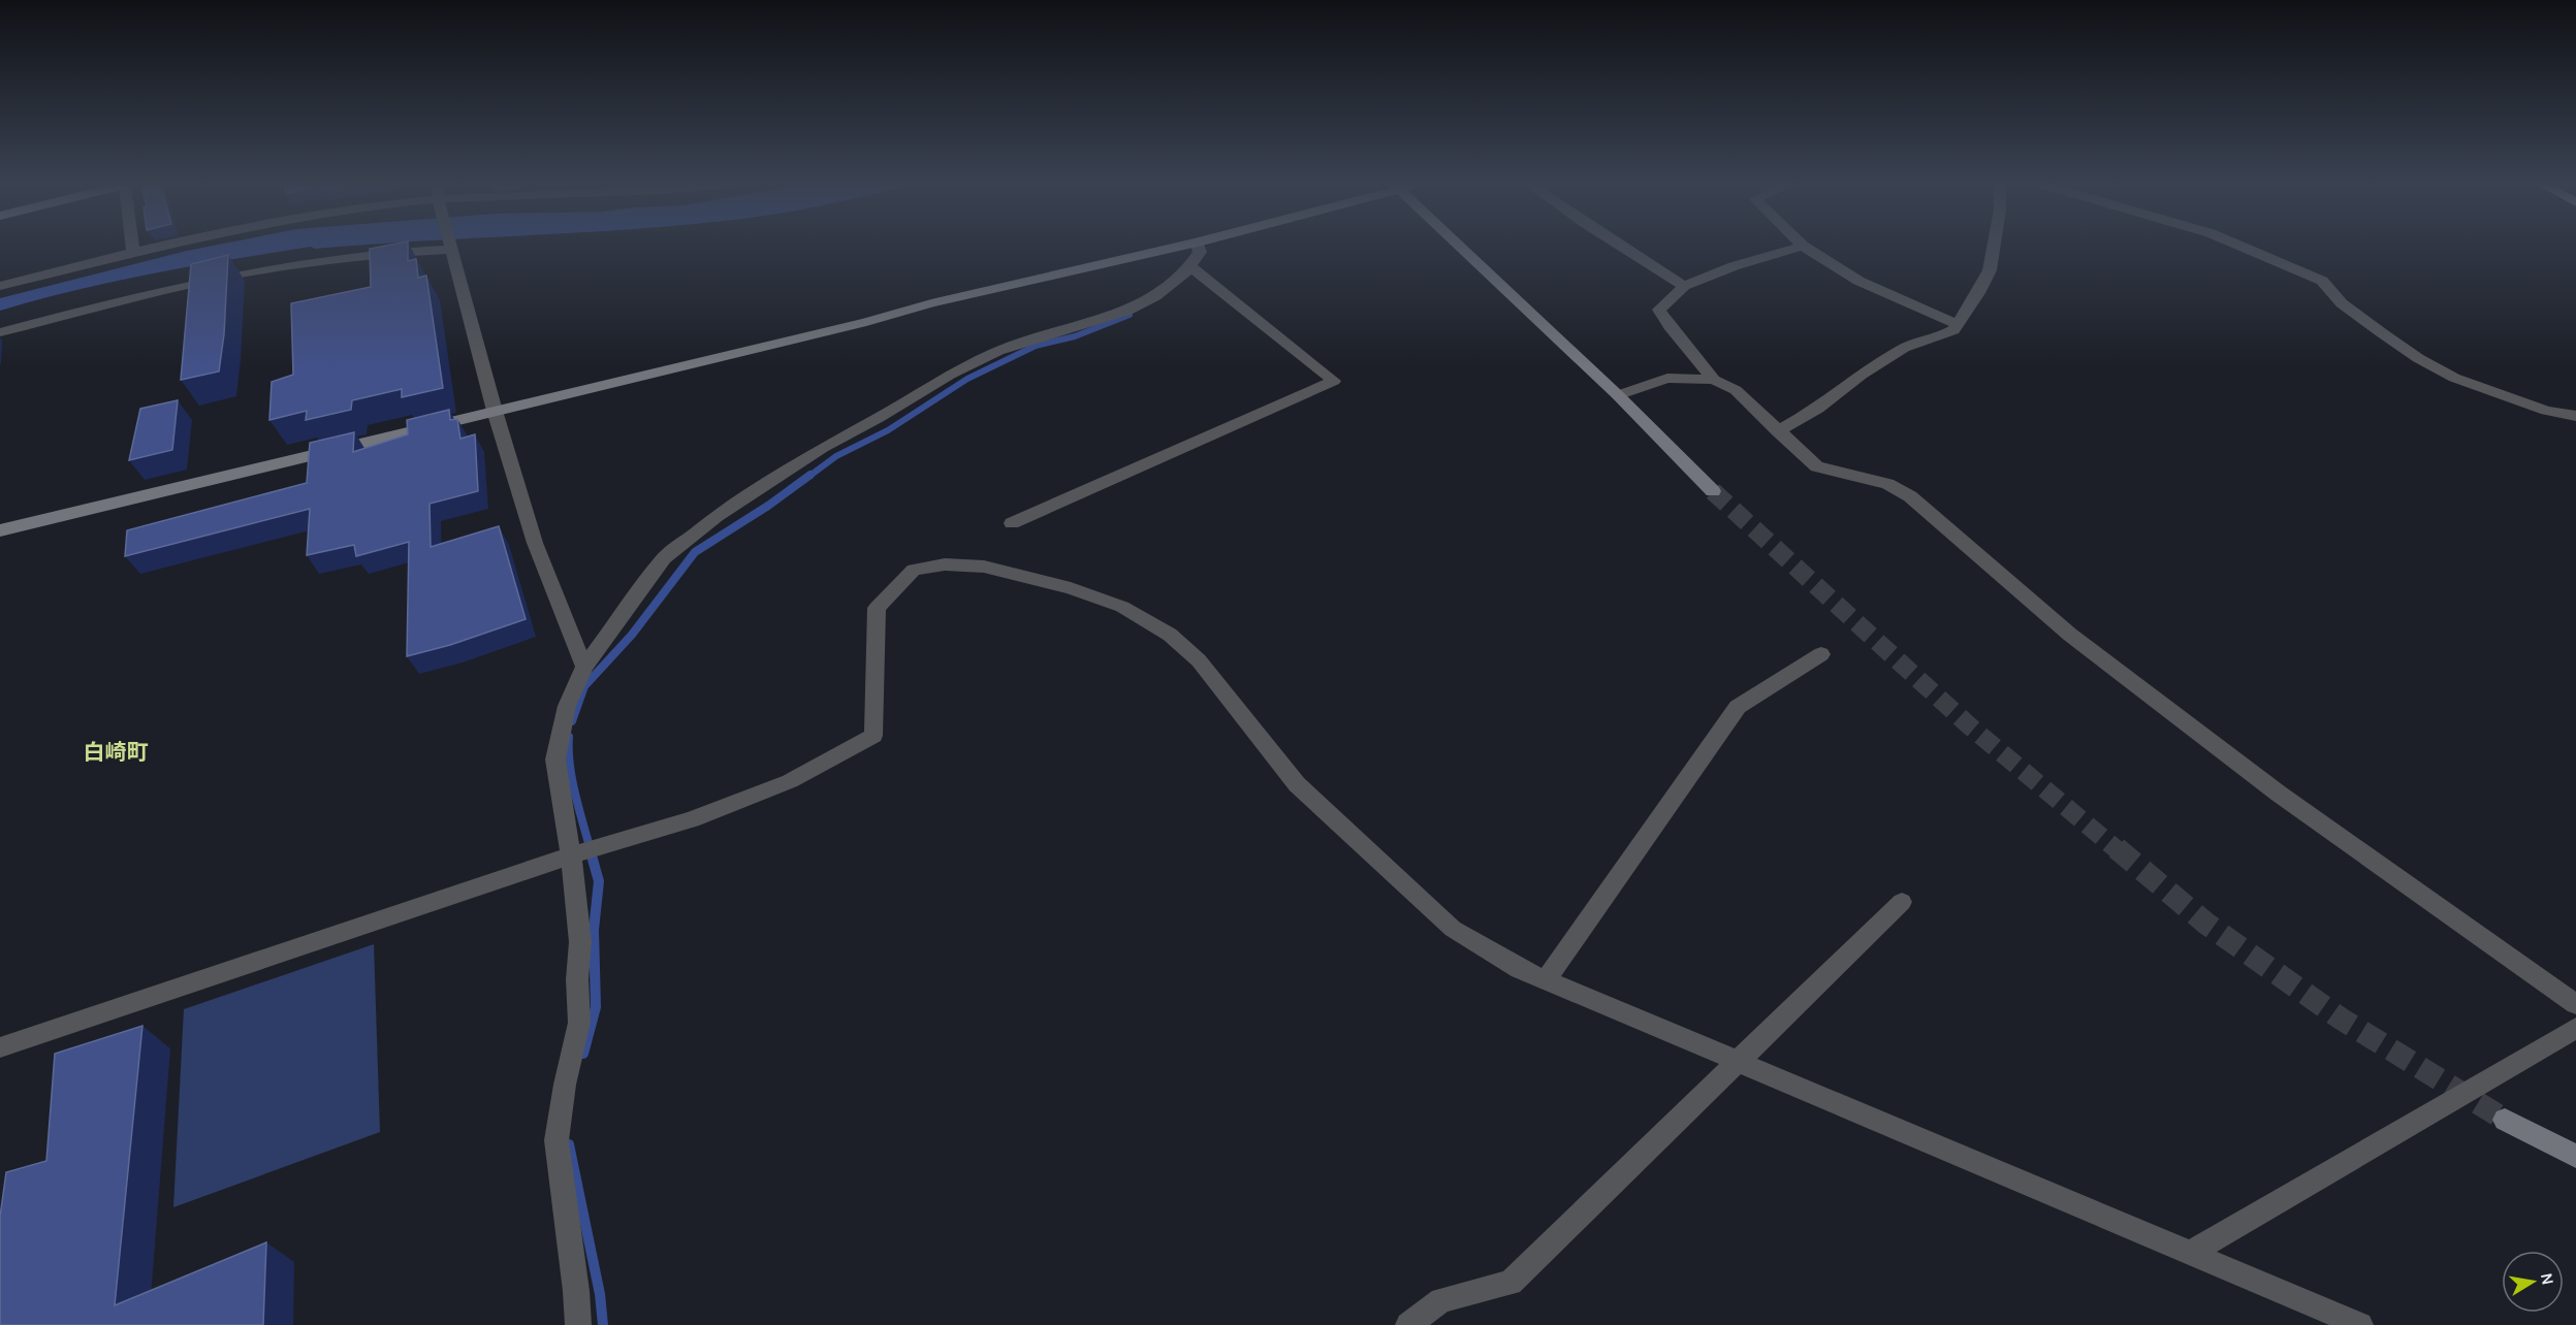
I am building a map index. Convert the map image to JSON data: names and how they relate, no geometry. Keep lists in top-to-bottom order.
{
  "districts": ["白崎町"],
  "north": "right"
}
